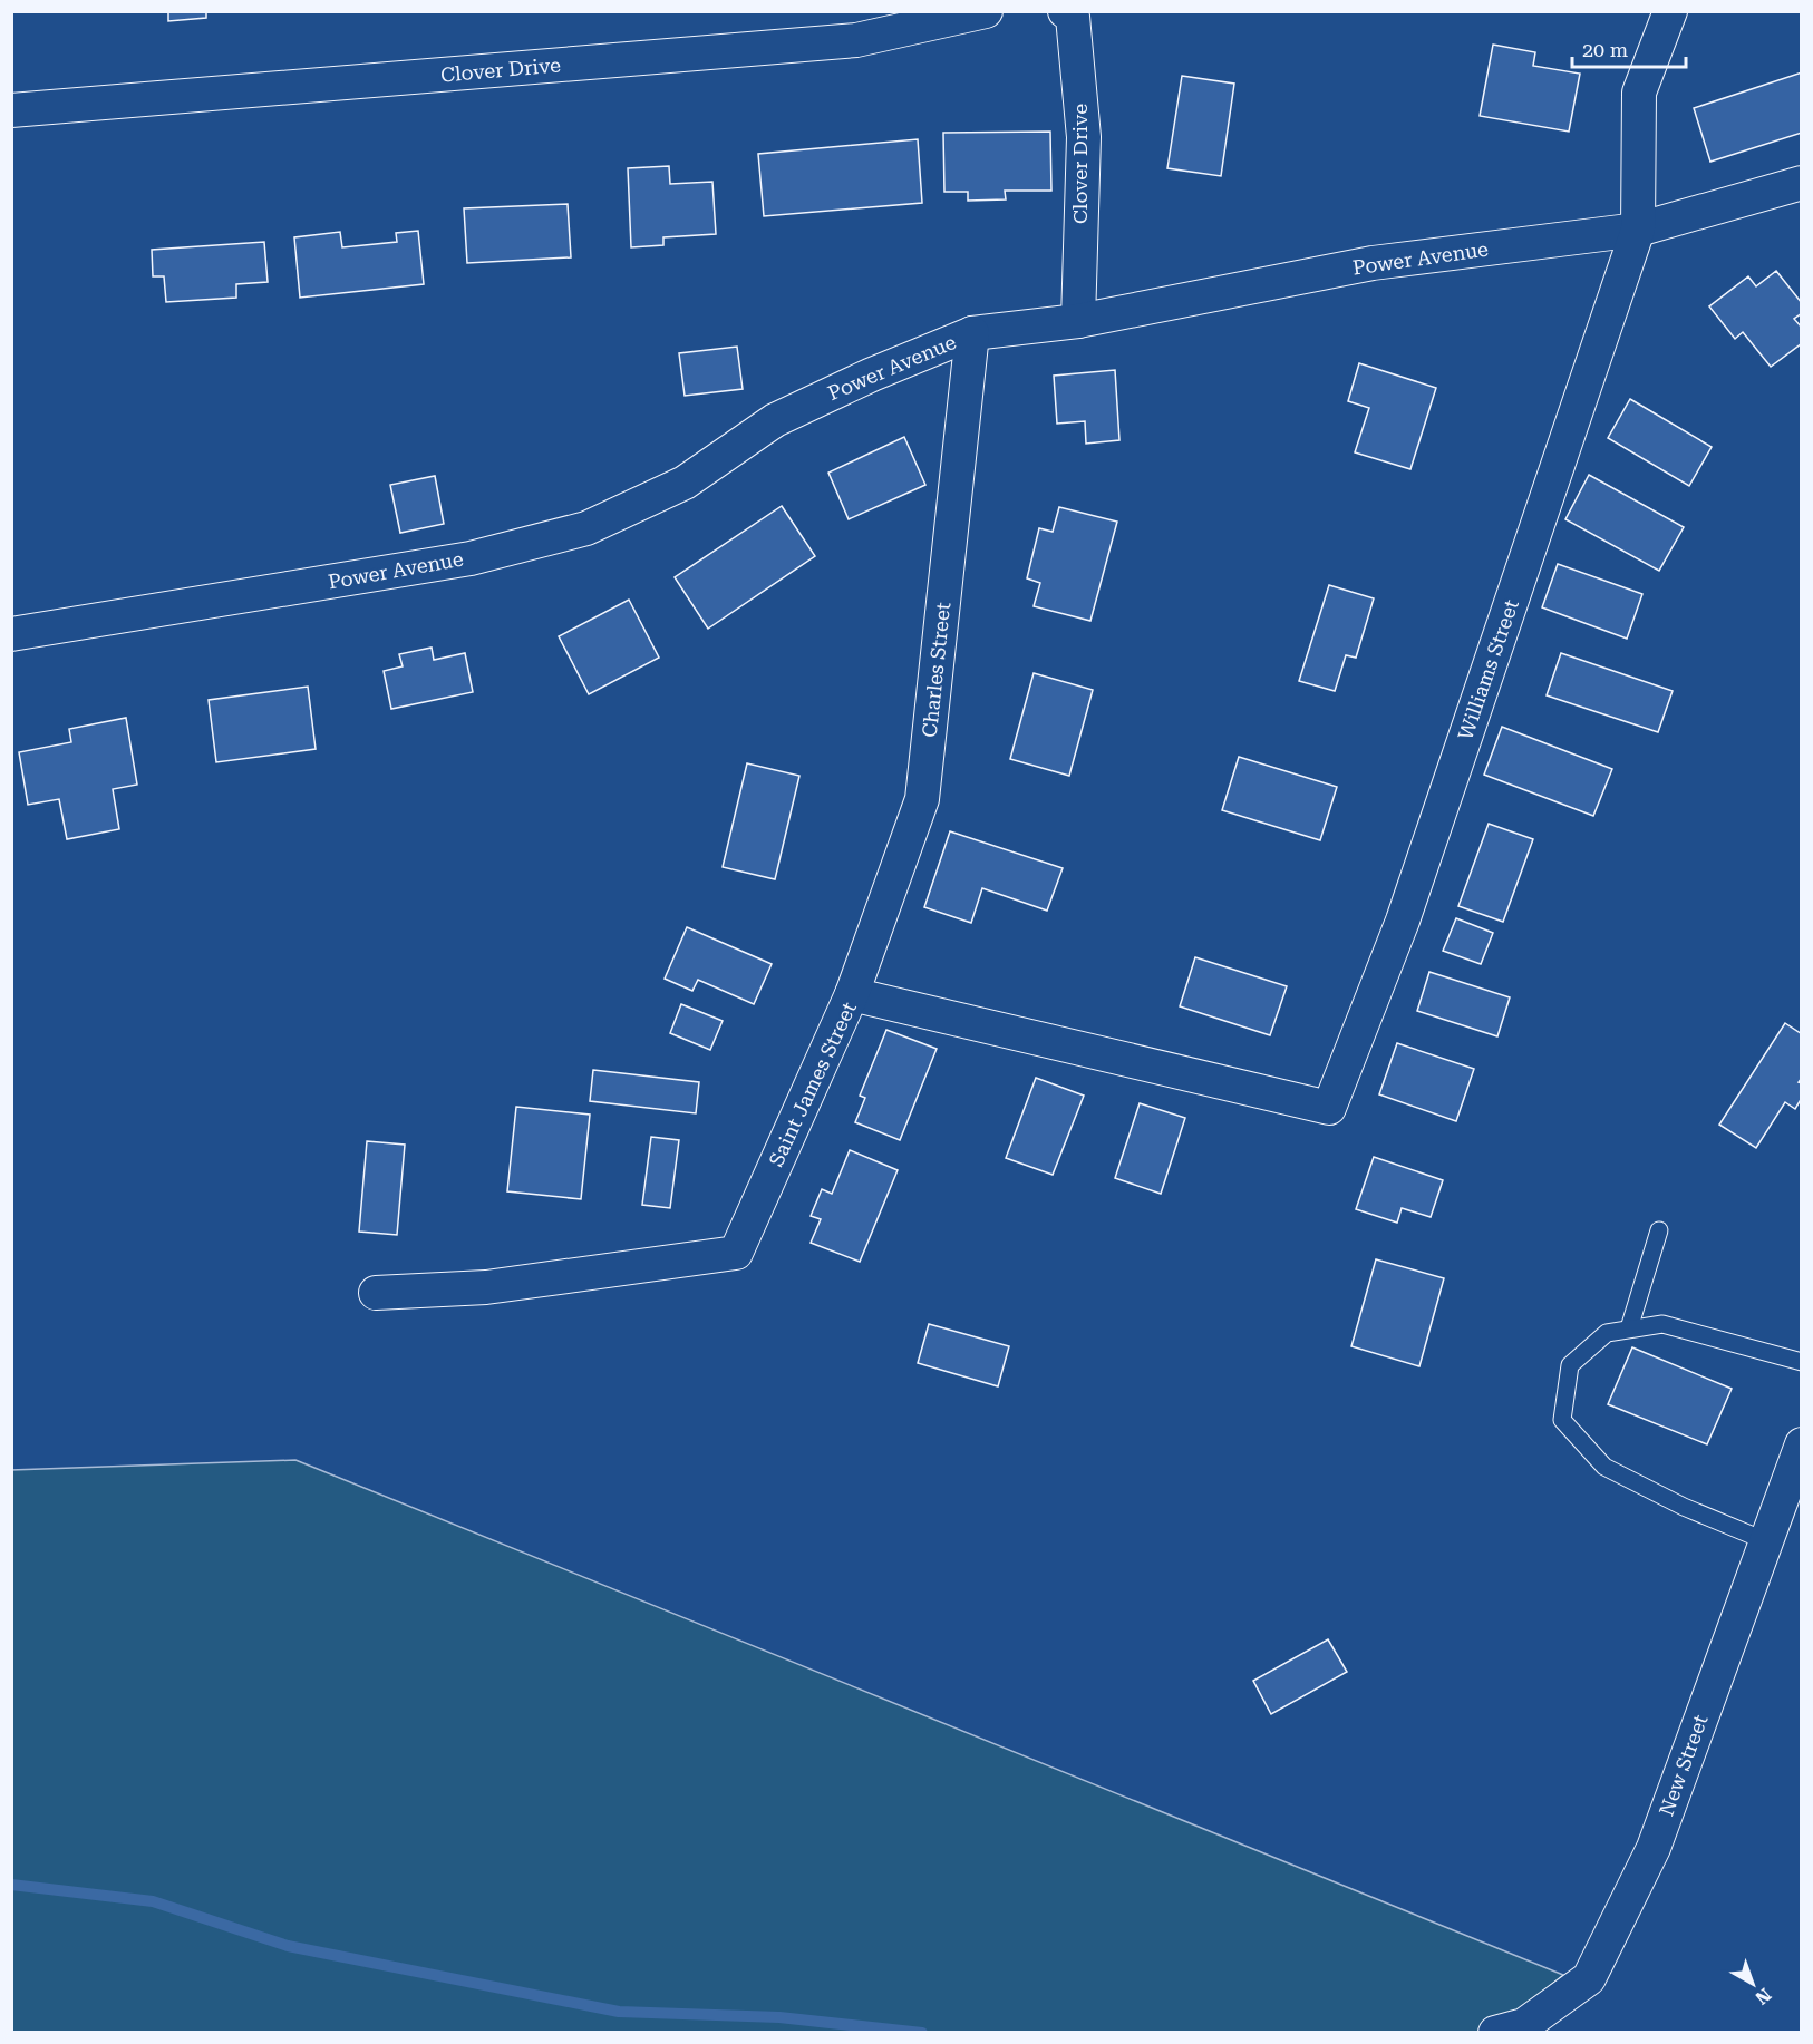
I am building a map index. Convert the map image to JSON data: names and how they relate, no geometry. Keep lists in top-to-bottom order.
{
  "streets": {
    "street": [
      "Clover Drive",
      "Power Avenue",
      "Charles Street",
      "Williams Street",
      "Saint James Street",
      "New Street"
    ]
  },
  "crossings": [
    ["Clover Drive", "Power Avenue"],
    ["Power Avenue", "Charles Street"],
    ["Power Avenue", "Williams Street"],
    ["Charles Street", "Saint James Street"],
    ["Williams Street", "Saint James Street"]
  ],
  "scale_bar": "20 m",
  "north": "bottom right"
}
